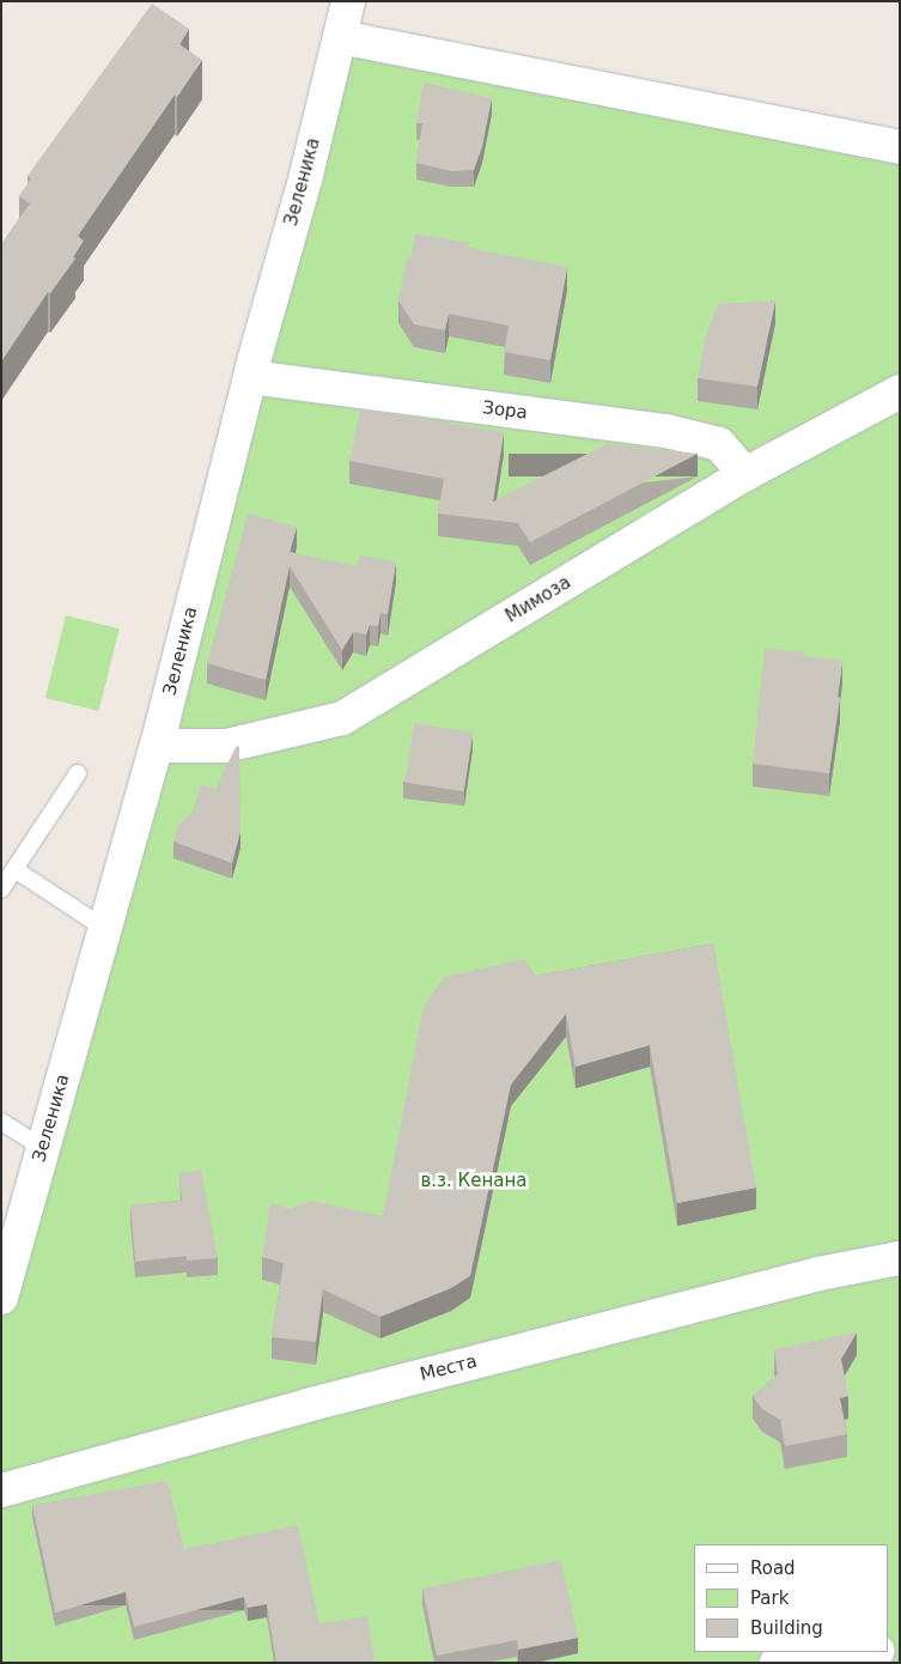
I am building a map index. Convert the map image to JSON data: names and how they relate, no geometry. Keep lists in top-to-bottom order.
{
  "streets": {
    "street": [
      "Зеленика",
      "Зора",
      "Мимоза",
      "Места"
    ]
  },
  "crossings": [
    ["Зеленика", "Зора"],
    ["Зеленика", "Мимоза"],
    ["Зора", "Мимоза"]
  ],
  "parks": ["в.з. Кенана"],
  "legend": ["Road", "Park", "Building"]
}
